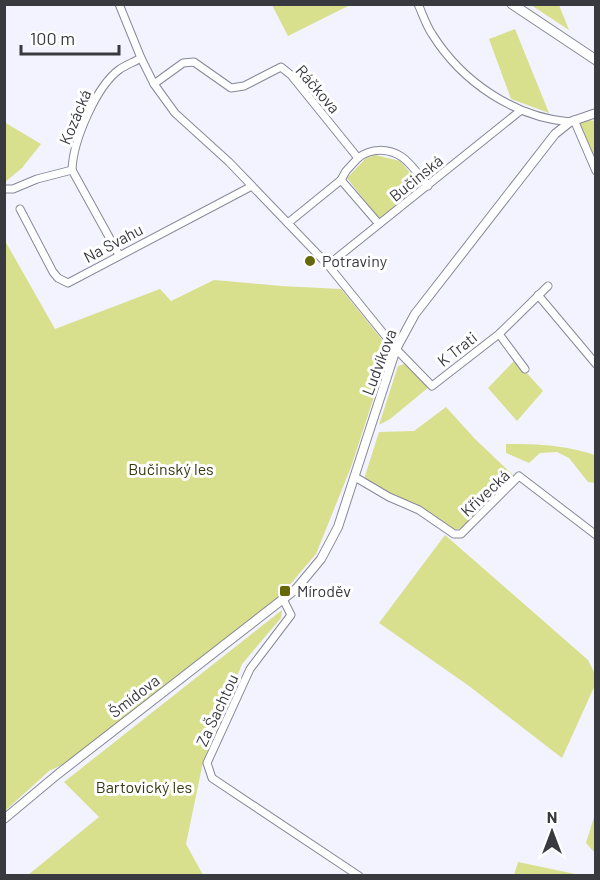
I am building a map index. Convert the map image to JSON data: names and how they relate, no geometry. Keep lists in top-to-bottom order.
{
  "streets": {
    "street": [
      "Ráčkova",
      "Kozácká",
      "Bučinská",
      "Na Svahu",
      "K Trati",
      "Ludvíkova",
      "Křivecká",
      "Šmídova",
      "Za Šachtou"
    ]
  },
  "crossings": [
    ["Kozácká", "Na Svahu"],
    ["K Trati", "Ludvíkova"],
    ["Ludvíkova", "Křivecká"],
    ["Ludvíkova", "Šmídova"],
    ["Ludvíkova", "Za Šachtou"],
    ["Šmídova", "Za Šachtou"]
  ],
  "parks": ["Bučinský les", "Bartovický les"],
  "places": {
    "other": ["Potraviny"],
    "transit": ["Míroděv"]
  },
  "scale_bar": "100 m",
  "north": "top"
}
